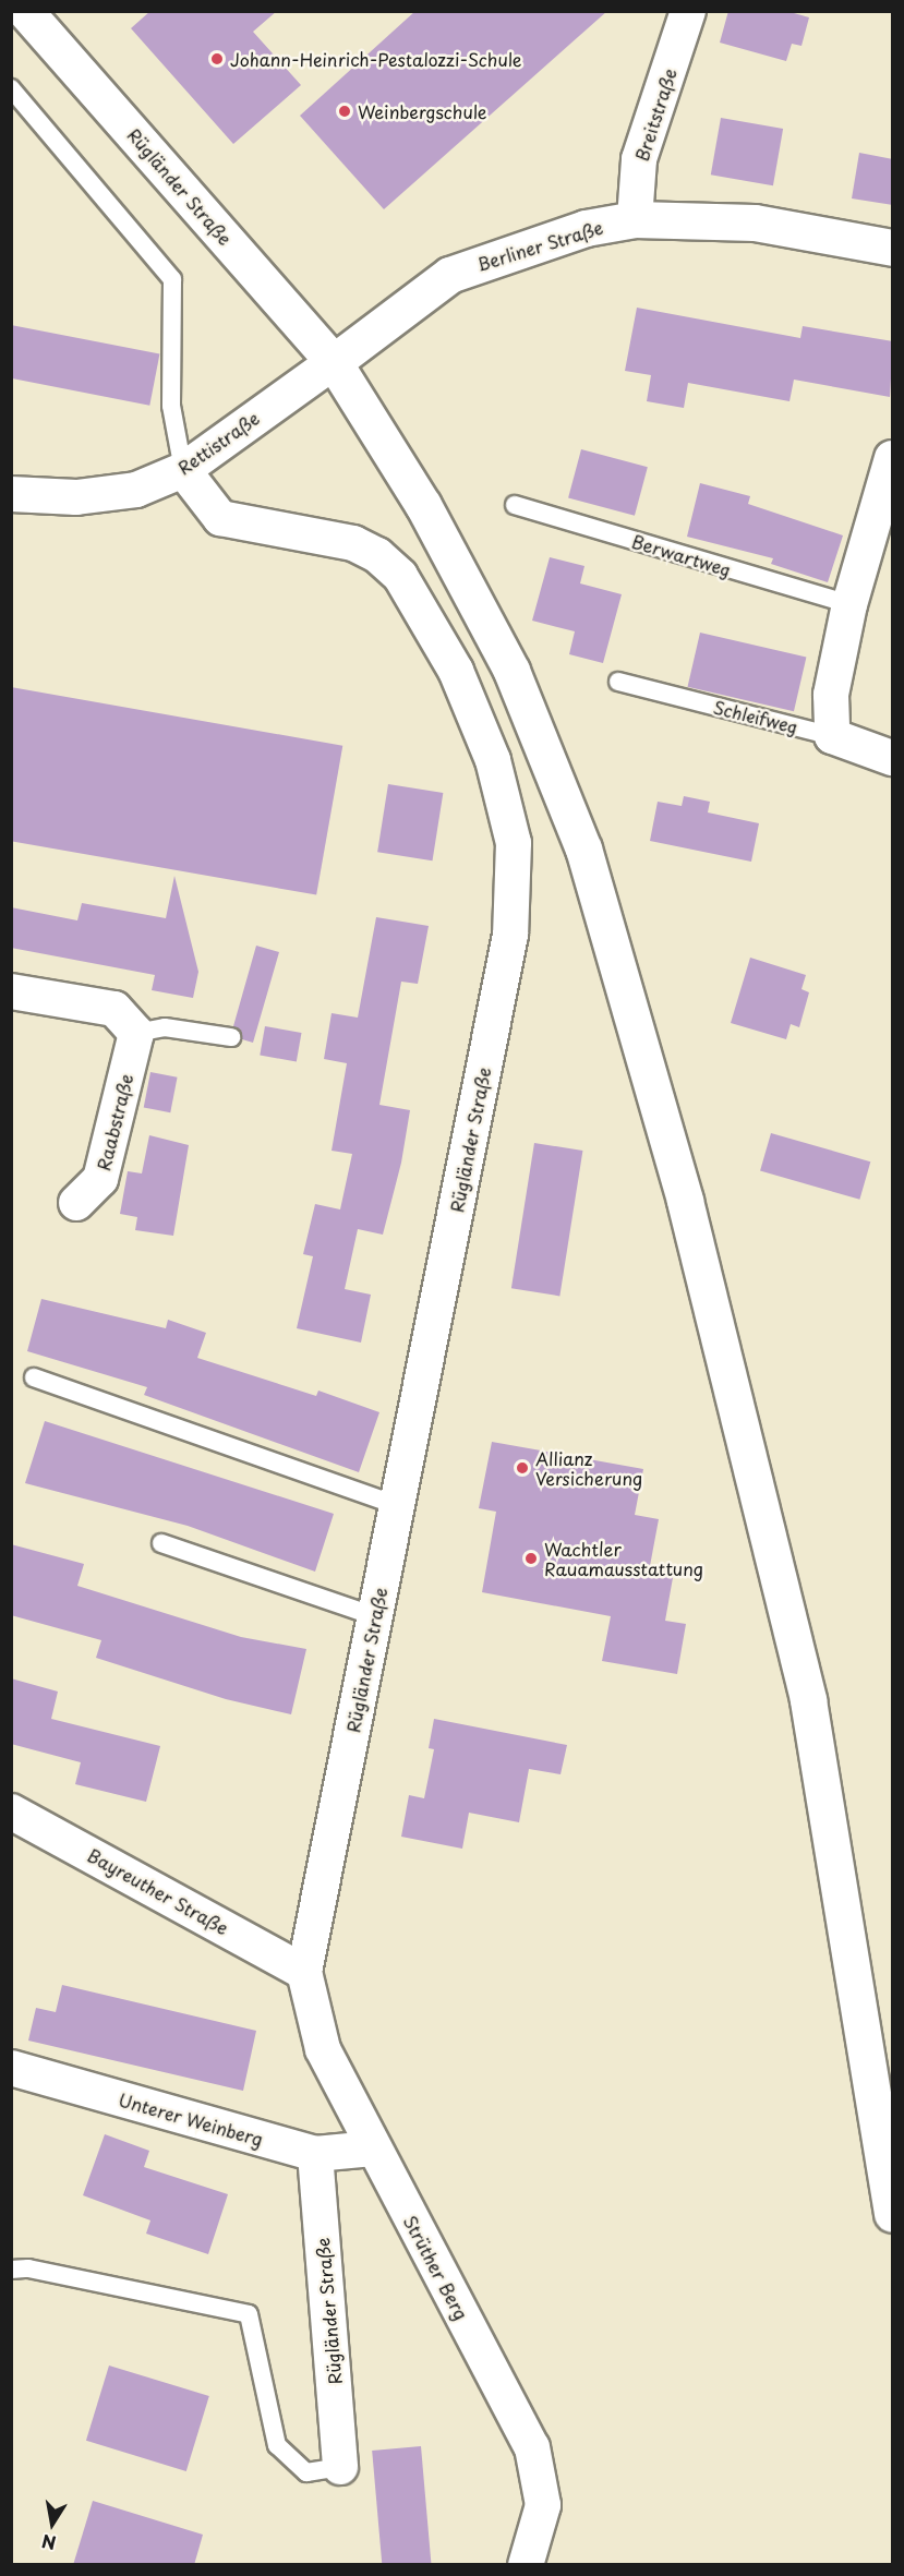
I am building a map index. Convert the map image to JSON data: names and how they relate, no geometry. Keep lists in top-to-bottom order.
{
  "streets": {
    "main road": ["Rügländer Straße", "Berliner Straße"],
    "street": [
      "Breitstraße",
      "Rettistraße",
      "Schleifweg",
      "Raabstraße",
      "Bayreuther Straße",
      "Unterer Weinberg",
      "Strüther Berg"
    ],
    "lane": ["Berwartweg"]
  },
  "crossings": [
    ["Breitstraße", "Berliner Straße"],
    ["Rügländer Straße", "Berliner Straße"],
    ["Rügländer Straße", "Rettistraße"],
    ["Rügländer Straße", "Bayreuther Straße"],
    ["Rügländer Straße", "Unterer Weinberg"],
    ["Rügländer Straße", "Strüther Berg"],
    ["Berliner Straße", "Rettistraße"],
    ["Bayreuther Straße", "Strüther Berg"],
    ["Unterer Weinberg", "Strüther Berg"]
  ],
  "places": [
    "Johann-Heinrich-Pestalozzi-Schule",
    "Weinbergschule",
    "Allianz Versicherung",
    "Wachtler Rauamausstattung"
  ],
  "north": "bottom"
}
